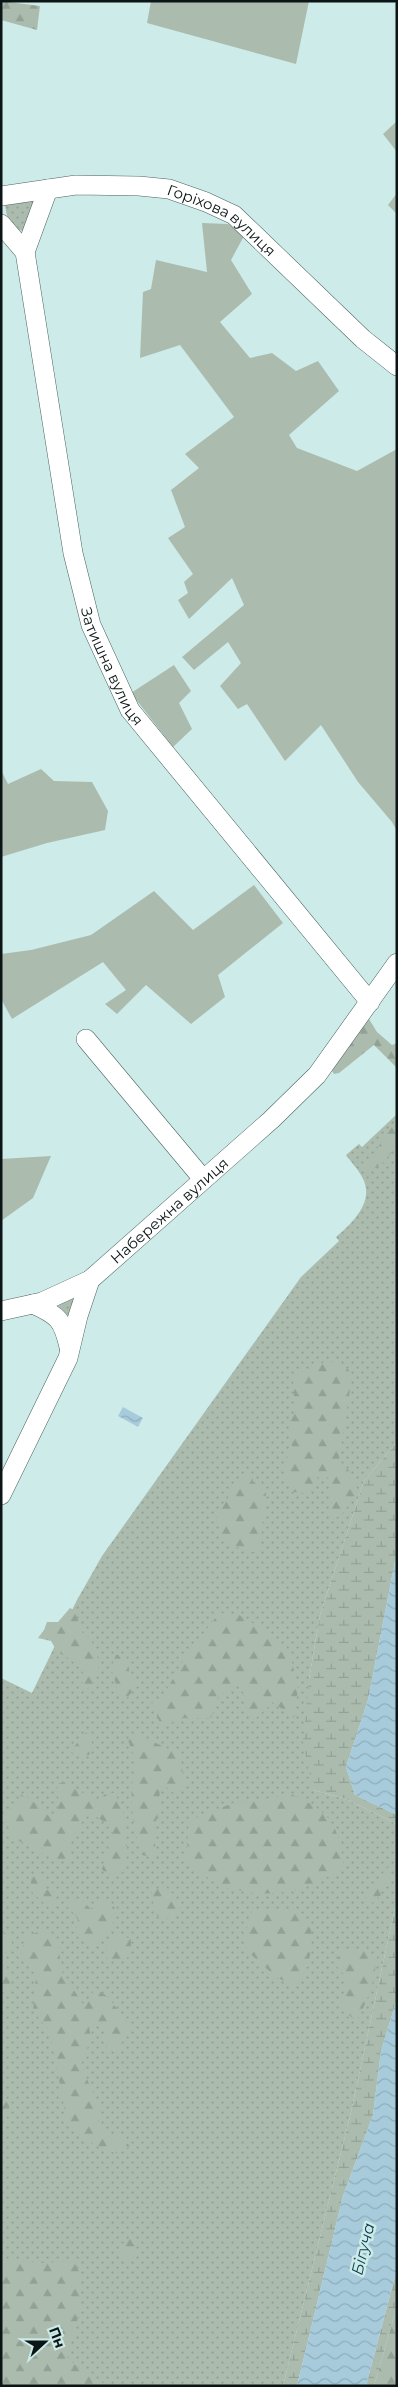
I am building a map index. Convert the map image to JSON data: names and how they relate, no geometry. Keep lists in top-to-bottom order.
{
  "streets": {
    "street": ["Горіхова вулиця", "Затишна вулиця", "Набережна вулиця"]
  },
  "crossings": [
    ["Горіхова вулиця", "Затишна вулиця"],
    ["Затишна вулиця", "Набережна вулиця"]
  ],
  "water": ["Бігуча"],
  "north": "right"
}
